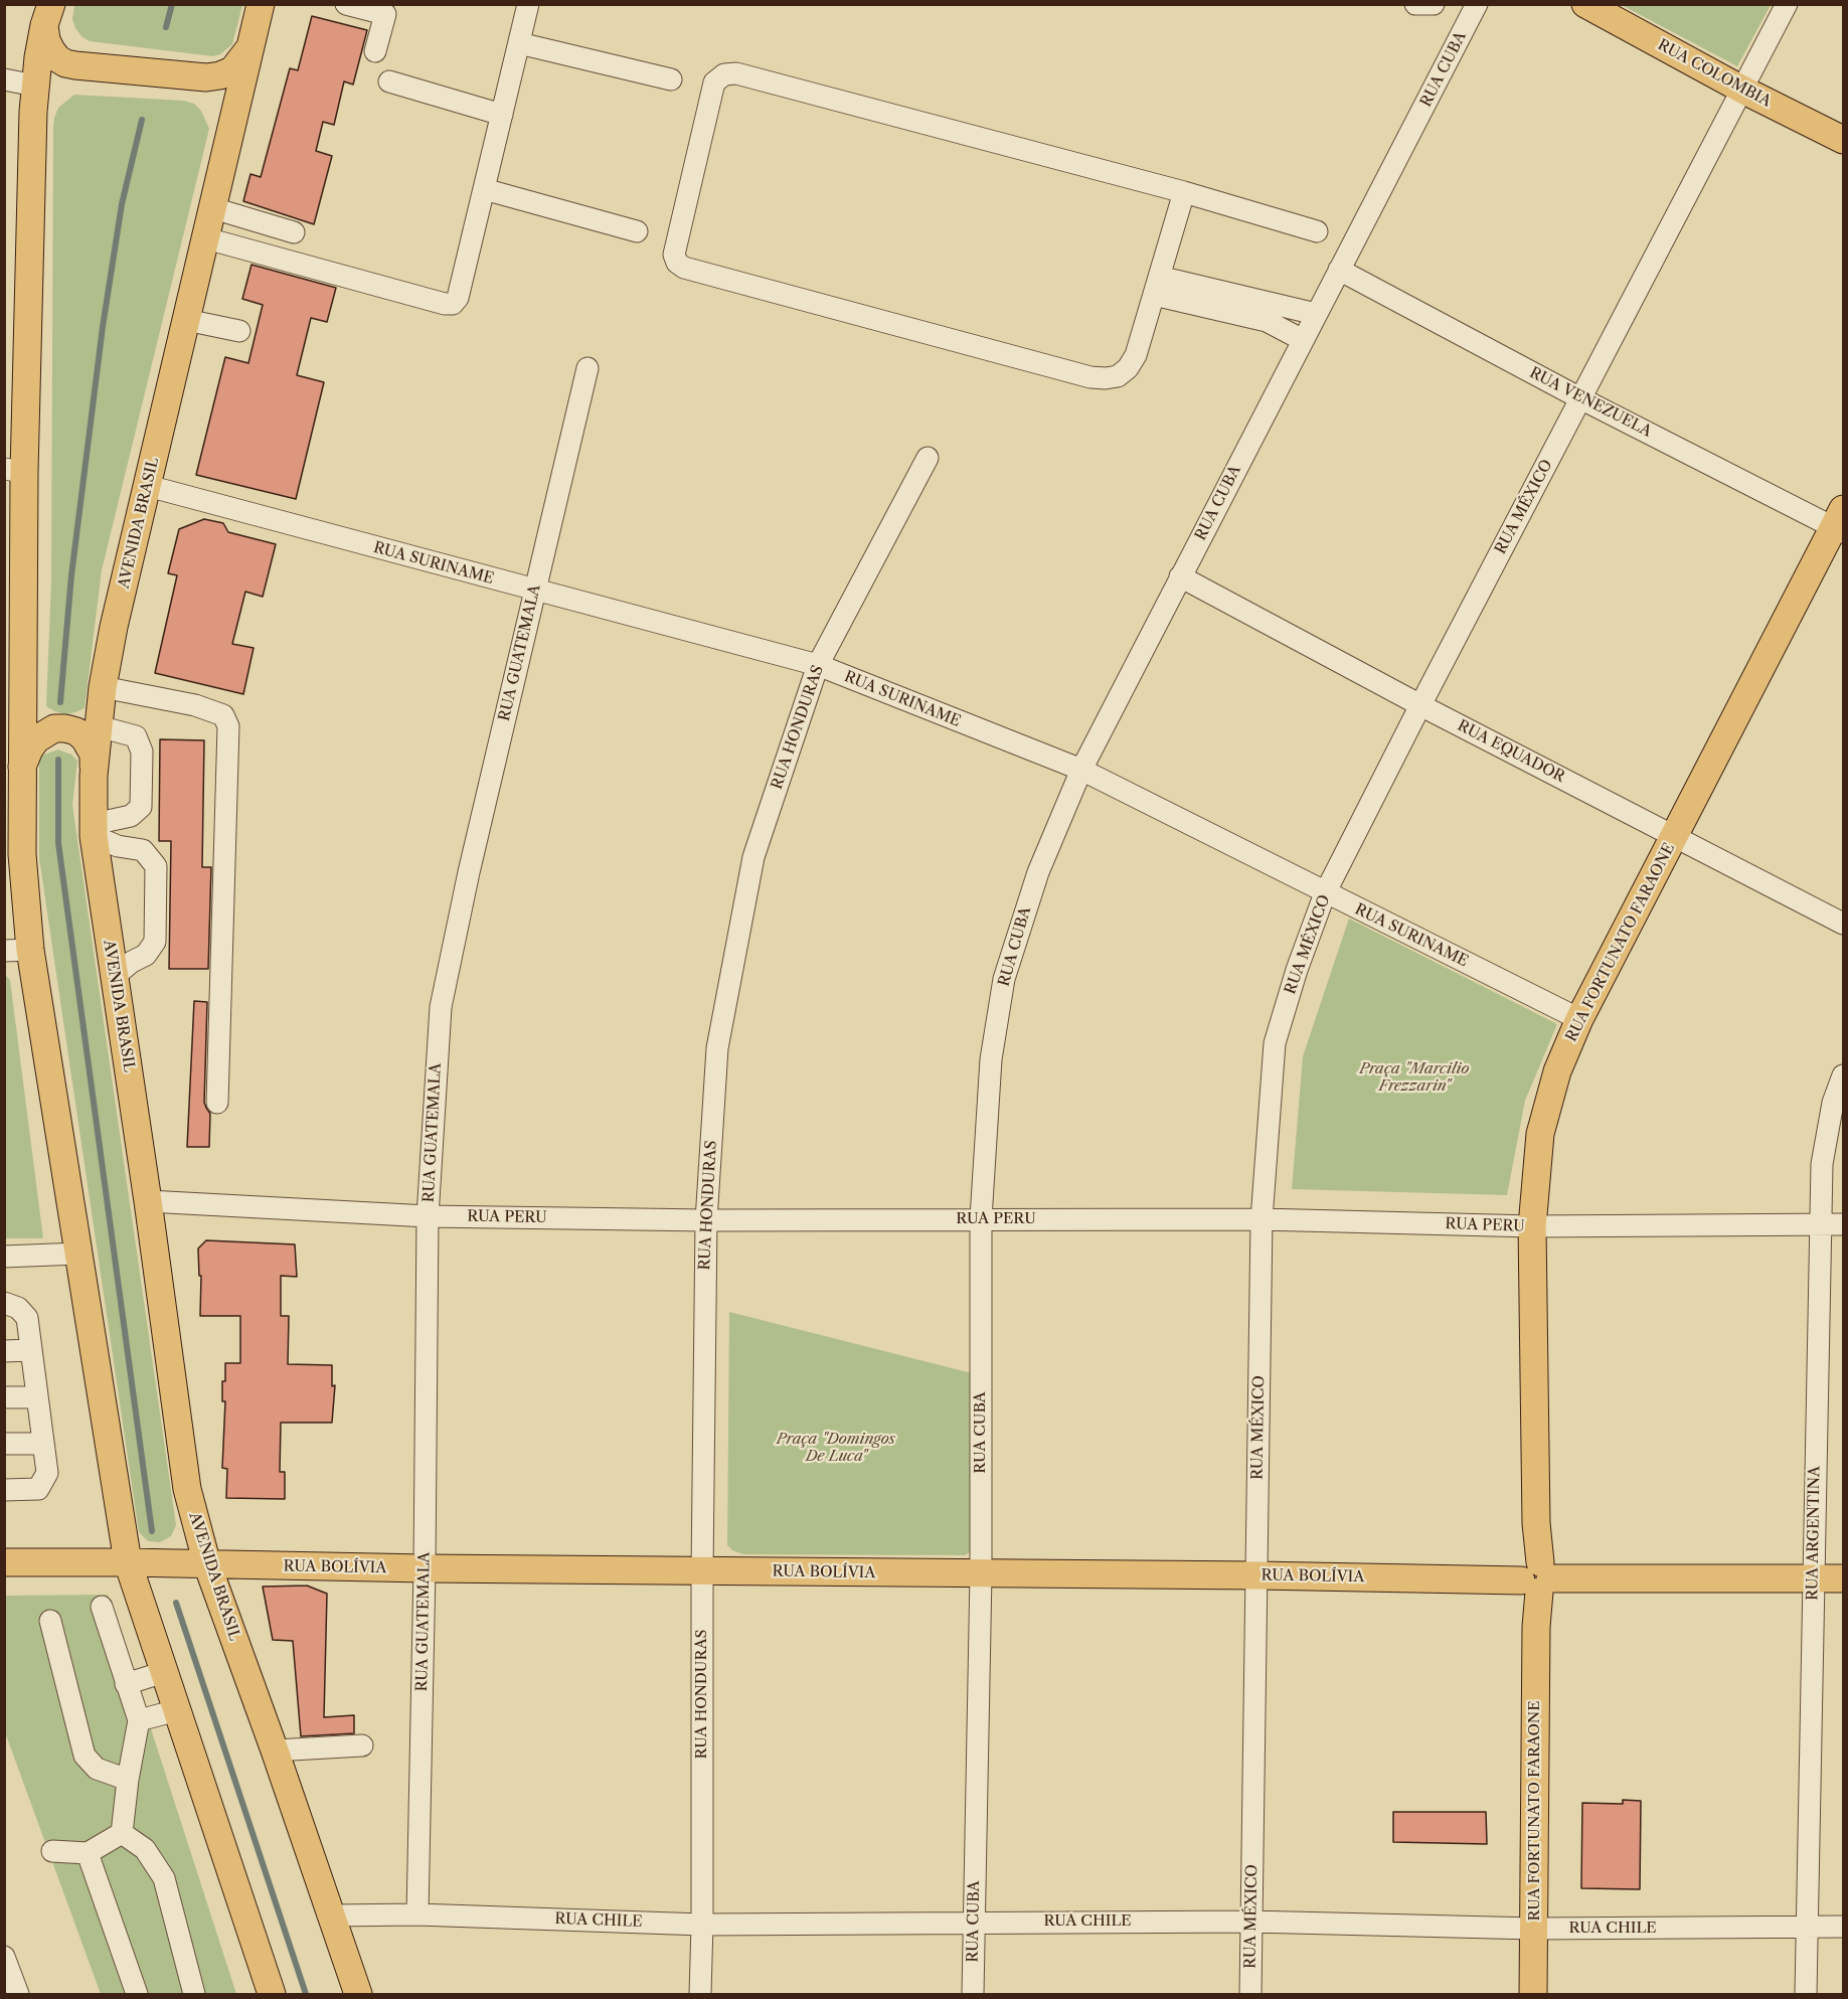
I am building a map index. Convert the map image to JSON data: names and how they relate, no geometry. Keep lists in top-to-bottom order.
{
  "streets": {
    "main road": [
      "RUA COLOMBIA",
      "AVENIDA BRASIL",
      "RUA FORTUNATO FARAONE",
      "RUA BOLÍVIA"
    ],
    "street": [
      "RUA CUBA",
      "RUA VENEZUELA",
      "RUA MÉXICO",
      "RUA SURINAME",
      "RUA GUATEMALA",
      "RUA HONDURAS",
      "RUA EQUADOR",
      "RUA PERU",
      "RUA ARGENTINA",
      "RUA CHILE"
    ]
  },
  "crossings": [
    ["RUA CUBA", "RUA VENEZUELA"],
    ["RUA CUBA", "RUA SURINAME"],
    ["RUA CUBA", "RUA EQUADOR"],
    ["RUA CUBA", "RUA PERU"],
    ["RUA CUBA", "RUA BOLÍVIA"],
    ["RUA CUBA", "RUA CHILE"],
    ["RUA COLOMBIA", "RUA MÉXICO"],
    ["RUA VENEZUELA", "RUA MÉXICO"],
    ["RUA VENEZUELA", "RUA FORTUNATO FARAONE"],
    ["RUA MÉXICO", "RUA SURINAME"],
    ["RUA MÉXICO", "RUA EQUADOR"],
    ["RUA MÉXICO", "RUA PERU"],
    ["RUA MÉXICO", "RUA BOLÍVIA"],
    ["RUA MÉXICO", "RUA CHILE"],
    ["AVENIDA BRASIL", "RUA SURINAME"],
    ["AVENIDA BRASIL", "RUA PERU"],
    ["AVENIDA BRASIL", "RUA BOLÍVIA"],
    ["AVENIDA BRASIL", "RUA CHILE"],
    ["RUA SURINAME", "RUA GUATEMALA"],
    ["RUA SURINAME", "RUA HONDURAS"],
    ["RUA SURINAME", "RUA FORTUNATO FARAONE"],
    ["RUA GUATEMALA", "RUA PERU"],
    ["RUA GUATEMALA", "RUA BOLÍVIA"],
    ["RUA GUATEMALA", "RUA CHILE"],
    ["RUA HONDURAS", "RUA PERU"],
    ["RUA HONDURAS", "RUA BOLÍVIA"],
    ["RUA HONDURAS", "RUA CHILE"],
    ["RUA EQUADOR", "RUA FORTUNATO FARAONE"],
    ["RUA FORTUNATO FARAONE", "RUA PERU"],
    ["RUA FORTUNATO FARAONE", "RUA BOLÍVIA"],
    ["RUA FORTUNATO FARAONE", "RUA CHILE"],
    ["RUA PERU", "RUA ARGENTINA"],
    ["RUA ARGENTINA", "RUA BOLÍVIA"],
    ["RUA ARGENTINA", "RUA CHILE"]
  ],
  "parks": ["Praça \"Marcilio Frezzarin\"", "Praça \"Domingos De Luca\""]
}
